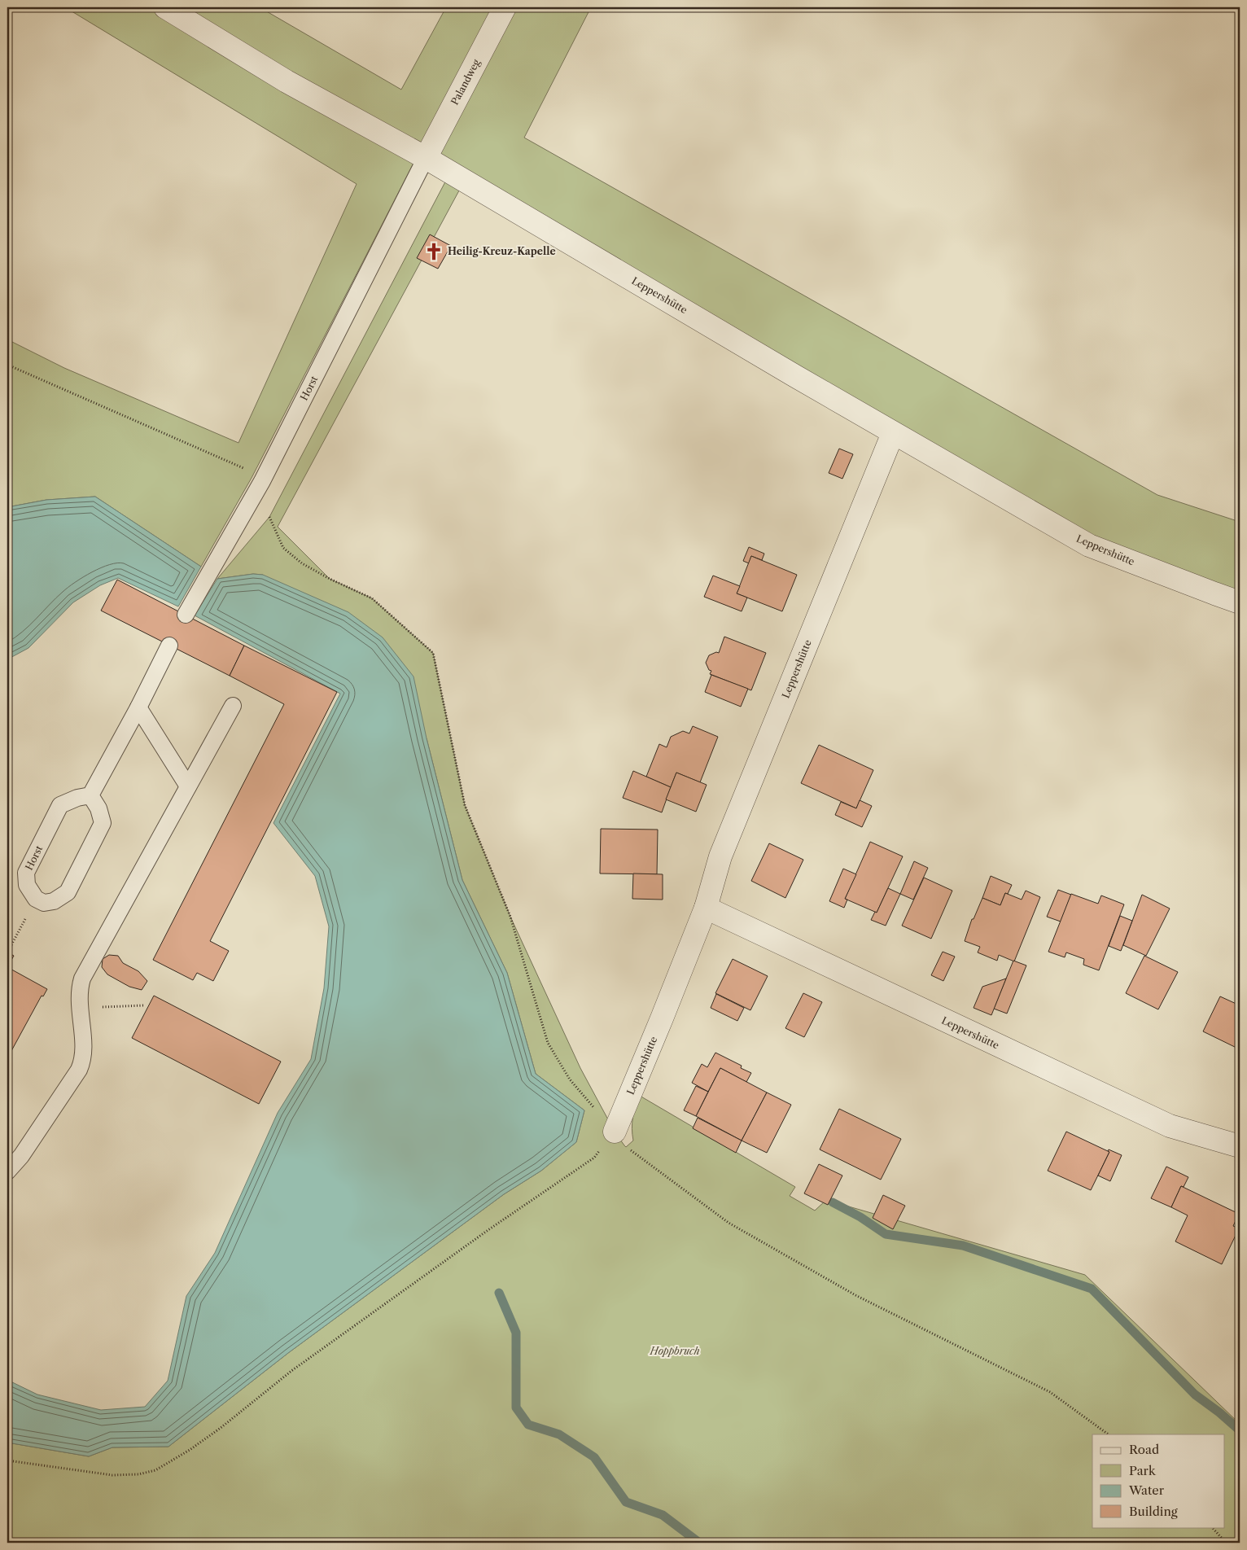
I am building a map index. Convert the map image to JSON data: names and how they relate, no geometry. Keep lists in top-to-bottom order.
{
  "streets": {
    "street": ["Palandweg", "Leppershütte"],
    "lane": ["Horst"]
  },
  "crossings": [
    ["Palandweg", "Leppershütte"],
    ["Palandweg", "Horst"],
    ["Leppershütte", "Horst"]
  ],
  "parks": ["Hoppbruch"],
  "places": {
    "church": ["Heilig-Kreuz-Kapelle"]
  },
  "legend": [
    "Road",
    "Park",
    "Water",
    "Building"
  ]
}
